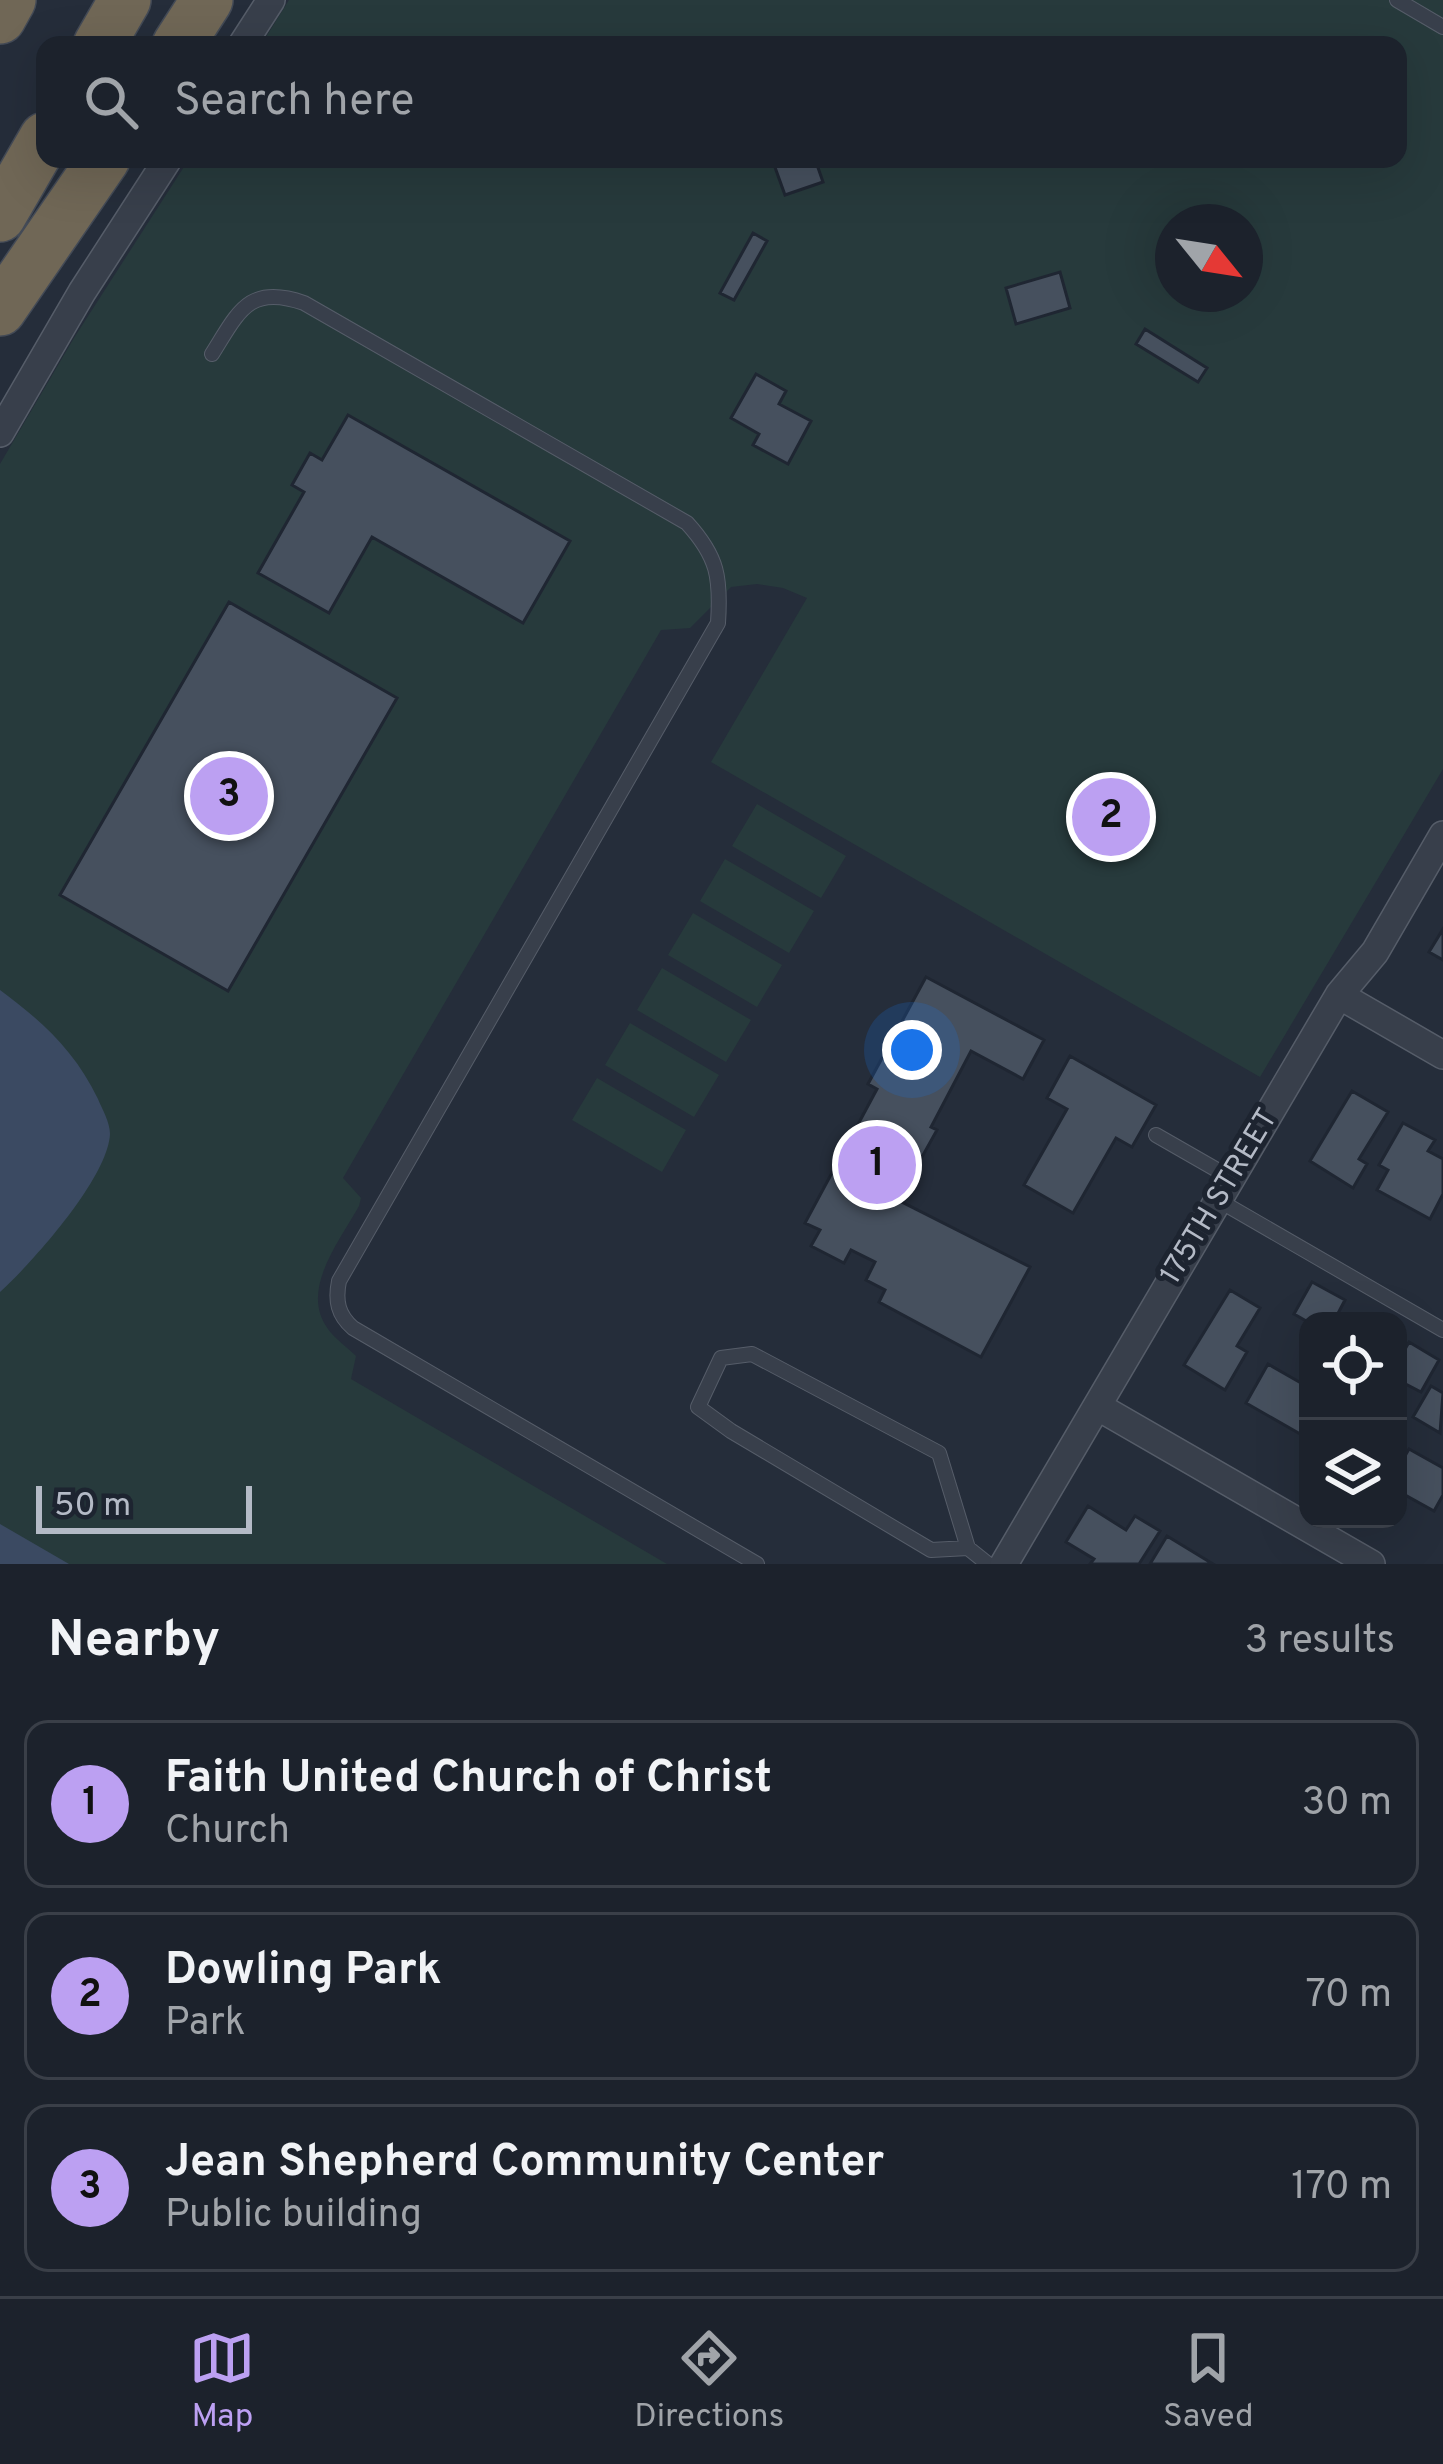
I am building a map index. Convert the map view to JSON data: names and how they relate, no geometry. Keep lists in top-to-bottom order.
{
  "streets": {
    "street": ["175TH STREET"]
  },
  "scale_bar": "50 m",
  "north": "bottom right",
  "page": {
    "search": "Search here",
    "pins": ["3", "2", "1"],
    "scale": "50 m",
    "heading": ["Nearby", "3 results"],
    "list": [
      {
        "mark": "1",
        "name": "Faith United Church of Christ",
        "note": "Church",
        "value": "30 m"
      },
      {
        "mark": "2",
        "name": "Dowling Park",
        "note": "Park",
        "value": "70 m"
      },
      {
        "mark": "3",
        "name": "Jean Shepherd Community Center",
        "note": "Public building",
        "value": "170 m"
      }
    ],
    "nav": ["Map", "Directions", "Saved"]
  }
}
